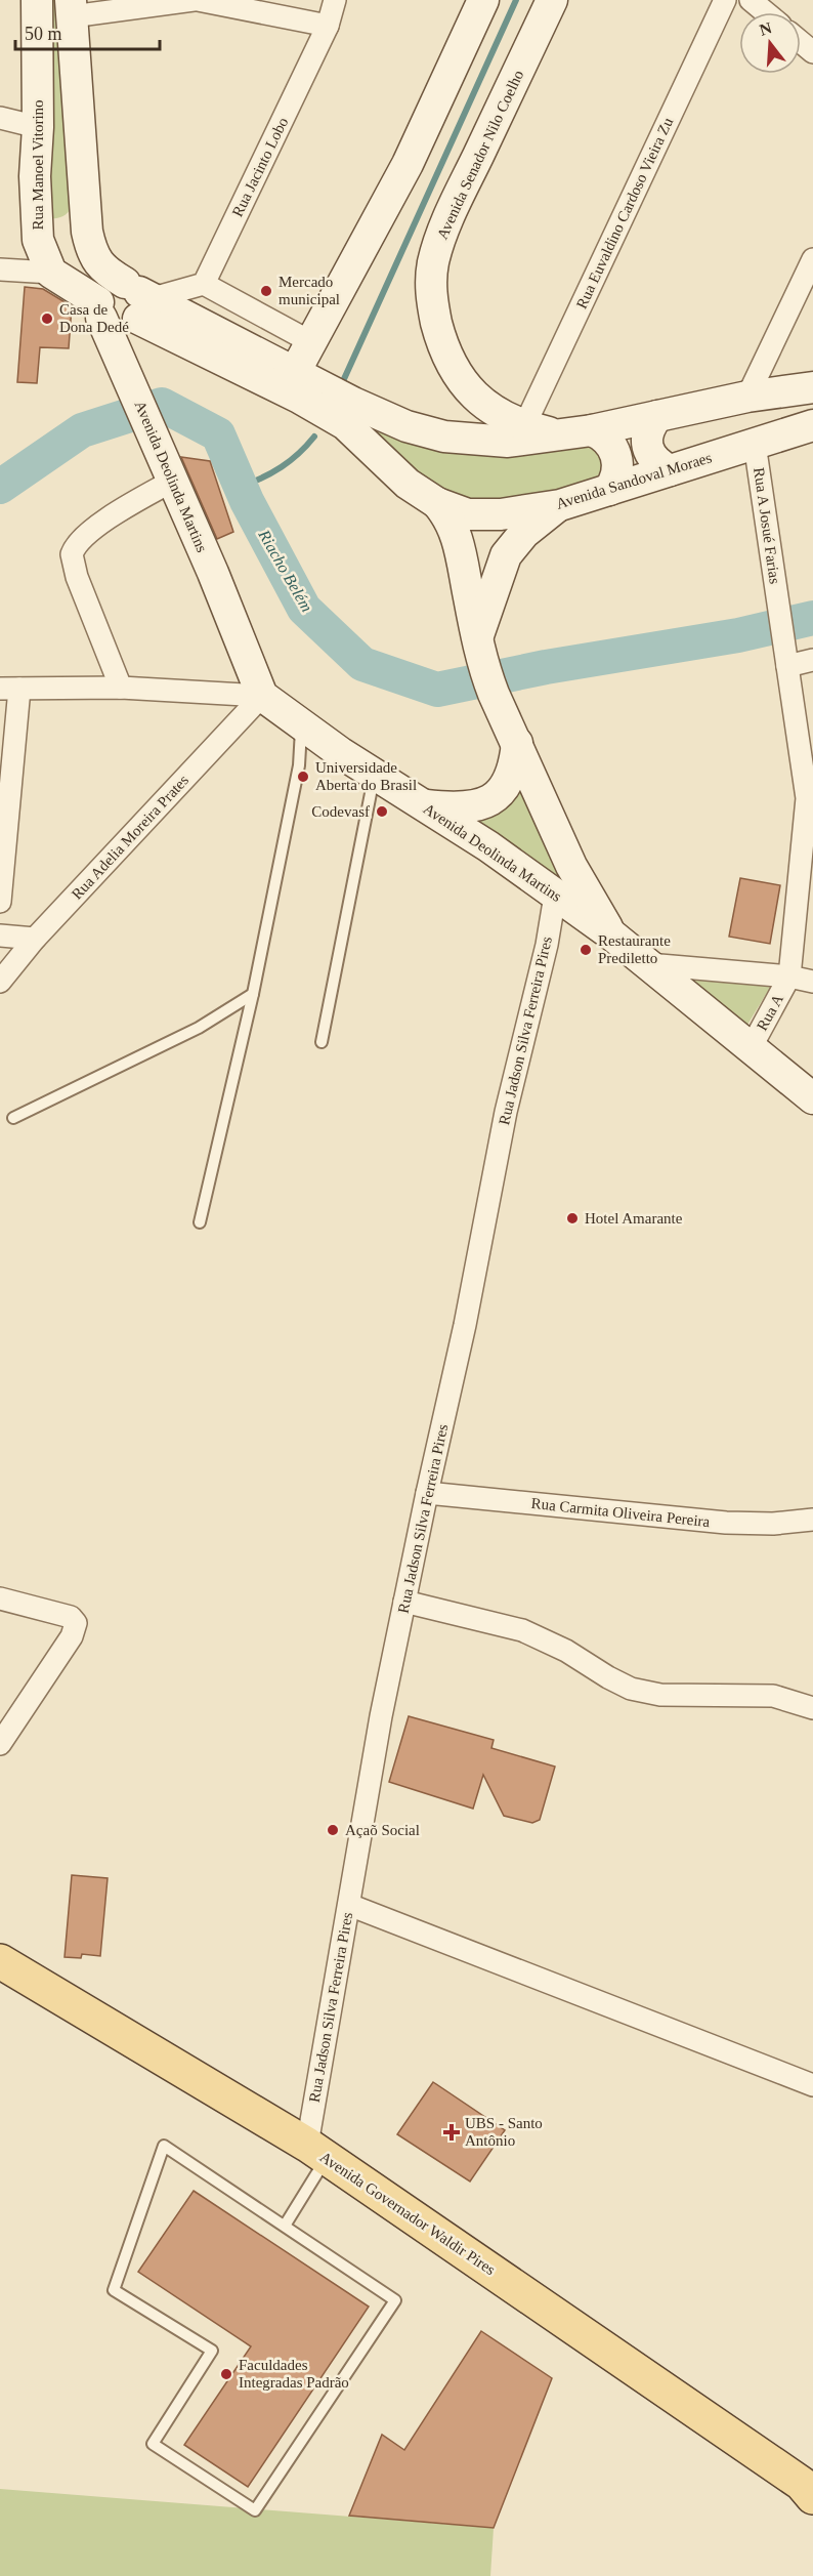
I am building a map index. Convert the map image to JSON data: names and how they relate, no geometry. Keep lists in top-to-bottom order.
{
  "streets": {
    "main road": [
      "Avenida Senador Nilo Coelho",
      "Rua Manoel Vitorino",
      "Avenida Deolinda Martins",
      "Avenida Sandoval Moraes",
      "Avenida Governador Waldir Pires"
    ],
    "street": [
      "Rua Jacinto Lobo",
      "Rua Euvaldino Cardoso Vieira Zu",
      "Rua A Josué Farias",
      "Rua Adelia Moreira Prates",
      "Rua A",
      "Rua Jadson Silva Ferreira Pires",
      "Rua Carmita Oliveira Pereira"
    ]
  },
  "crossings": [
    ["Avenida Senador Nilo Coelho", "Rua Euvaldino Cardoso Vieira Zu"],
    ["Avenida Senador Nilo Coelho", "Avenida Sandoval Moraes"],
    ["Avenida Deolinda Martins", "Avenida Sandoval Moraes"],
    ["Avenida Deolinda Martins", "Rua Adelia Moreira Prates"],
    ["Avenida Deolinda Martins", "Rua A"],
    ["Avenida Deolinda Martins", "Rua Jadson Silva Ferreira Pires"],
    ["Avenida Sandoval Moraes", "Rua A Josué Farias"],
    ["Rua Jadson Silva Ferreira Pires", "Rua Carmita Oliveira Pereira"],
    ["Rua Jadson Silva Ferreira Pires", "Avenida Governador Waldir Pires"]
  ],
  "water": ["Riacho Belém"],
  "places": {
    "other": [
      "Mercado municipal",
      "Casa de Dona Dedé",
      "Universidade Aberta do Brasil",
      "Codevasf",
      "Restaurante Prediletto",
      "Hotel Amarante",
      "Açaõ Social",
      "Faculdades Integradas Padrão"
    ],
    "health": ["UBS - Santo Antônio"]
  },
  "scale_bar": "50 m",
  "north": "top"
}
